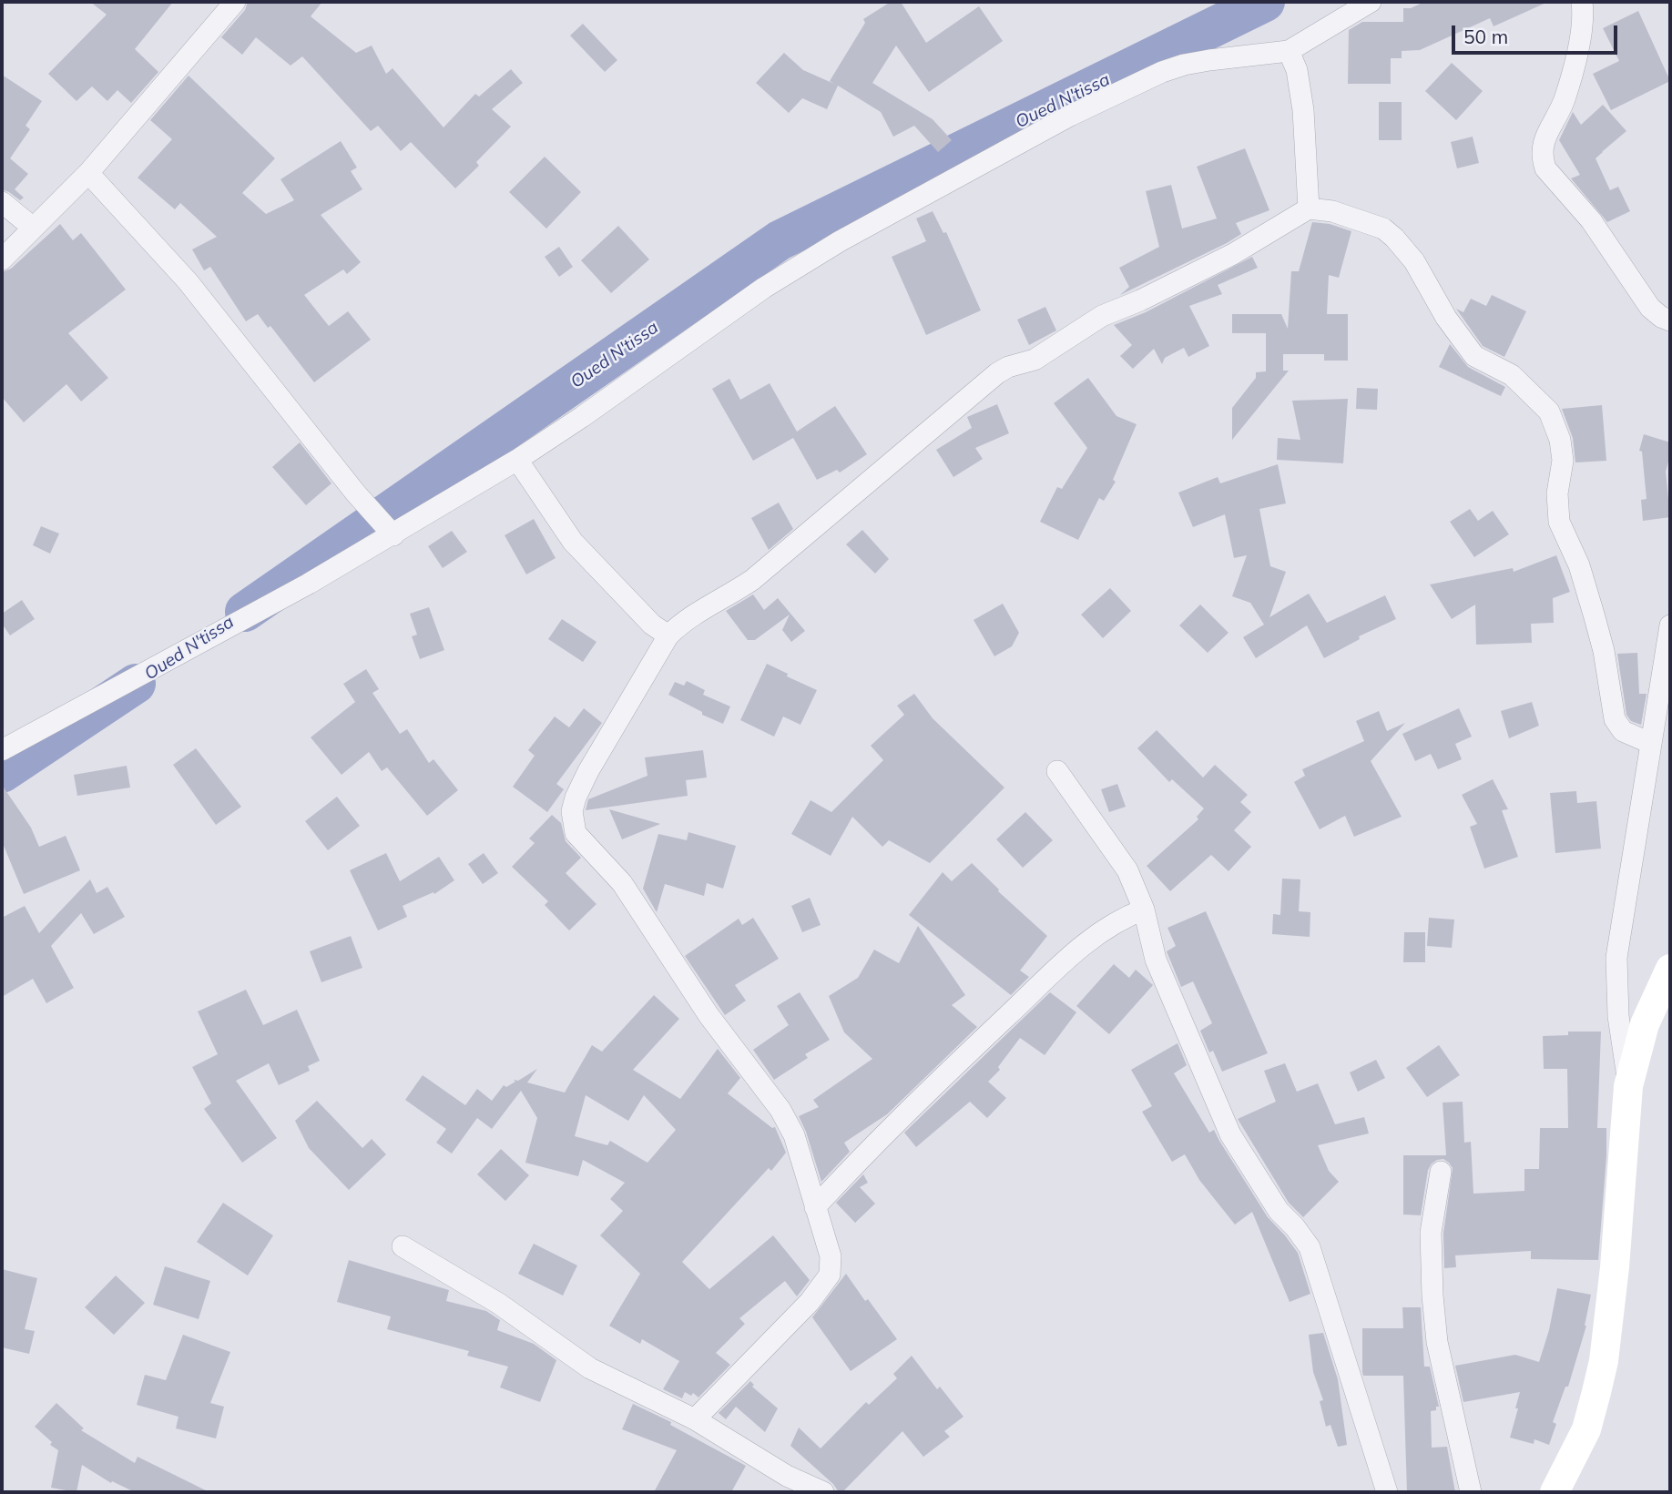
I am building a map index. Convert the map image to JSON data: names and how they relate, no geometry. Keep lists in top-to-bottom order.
{
  "water": ["Oued N'tissa"],
  "scale_bar": "50 m"
}
